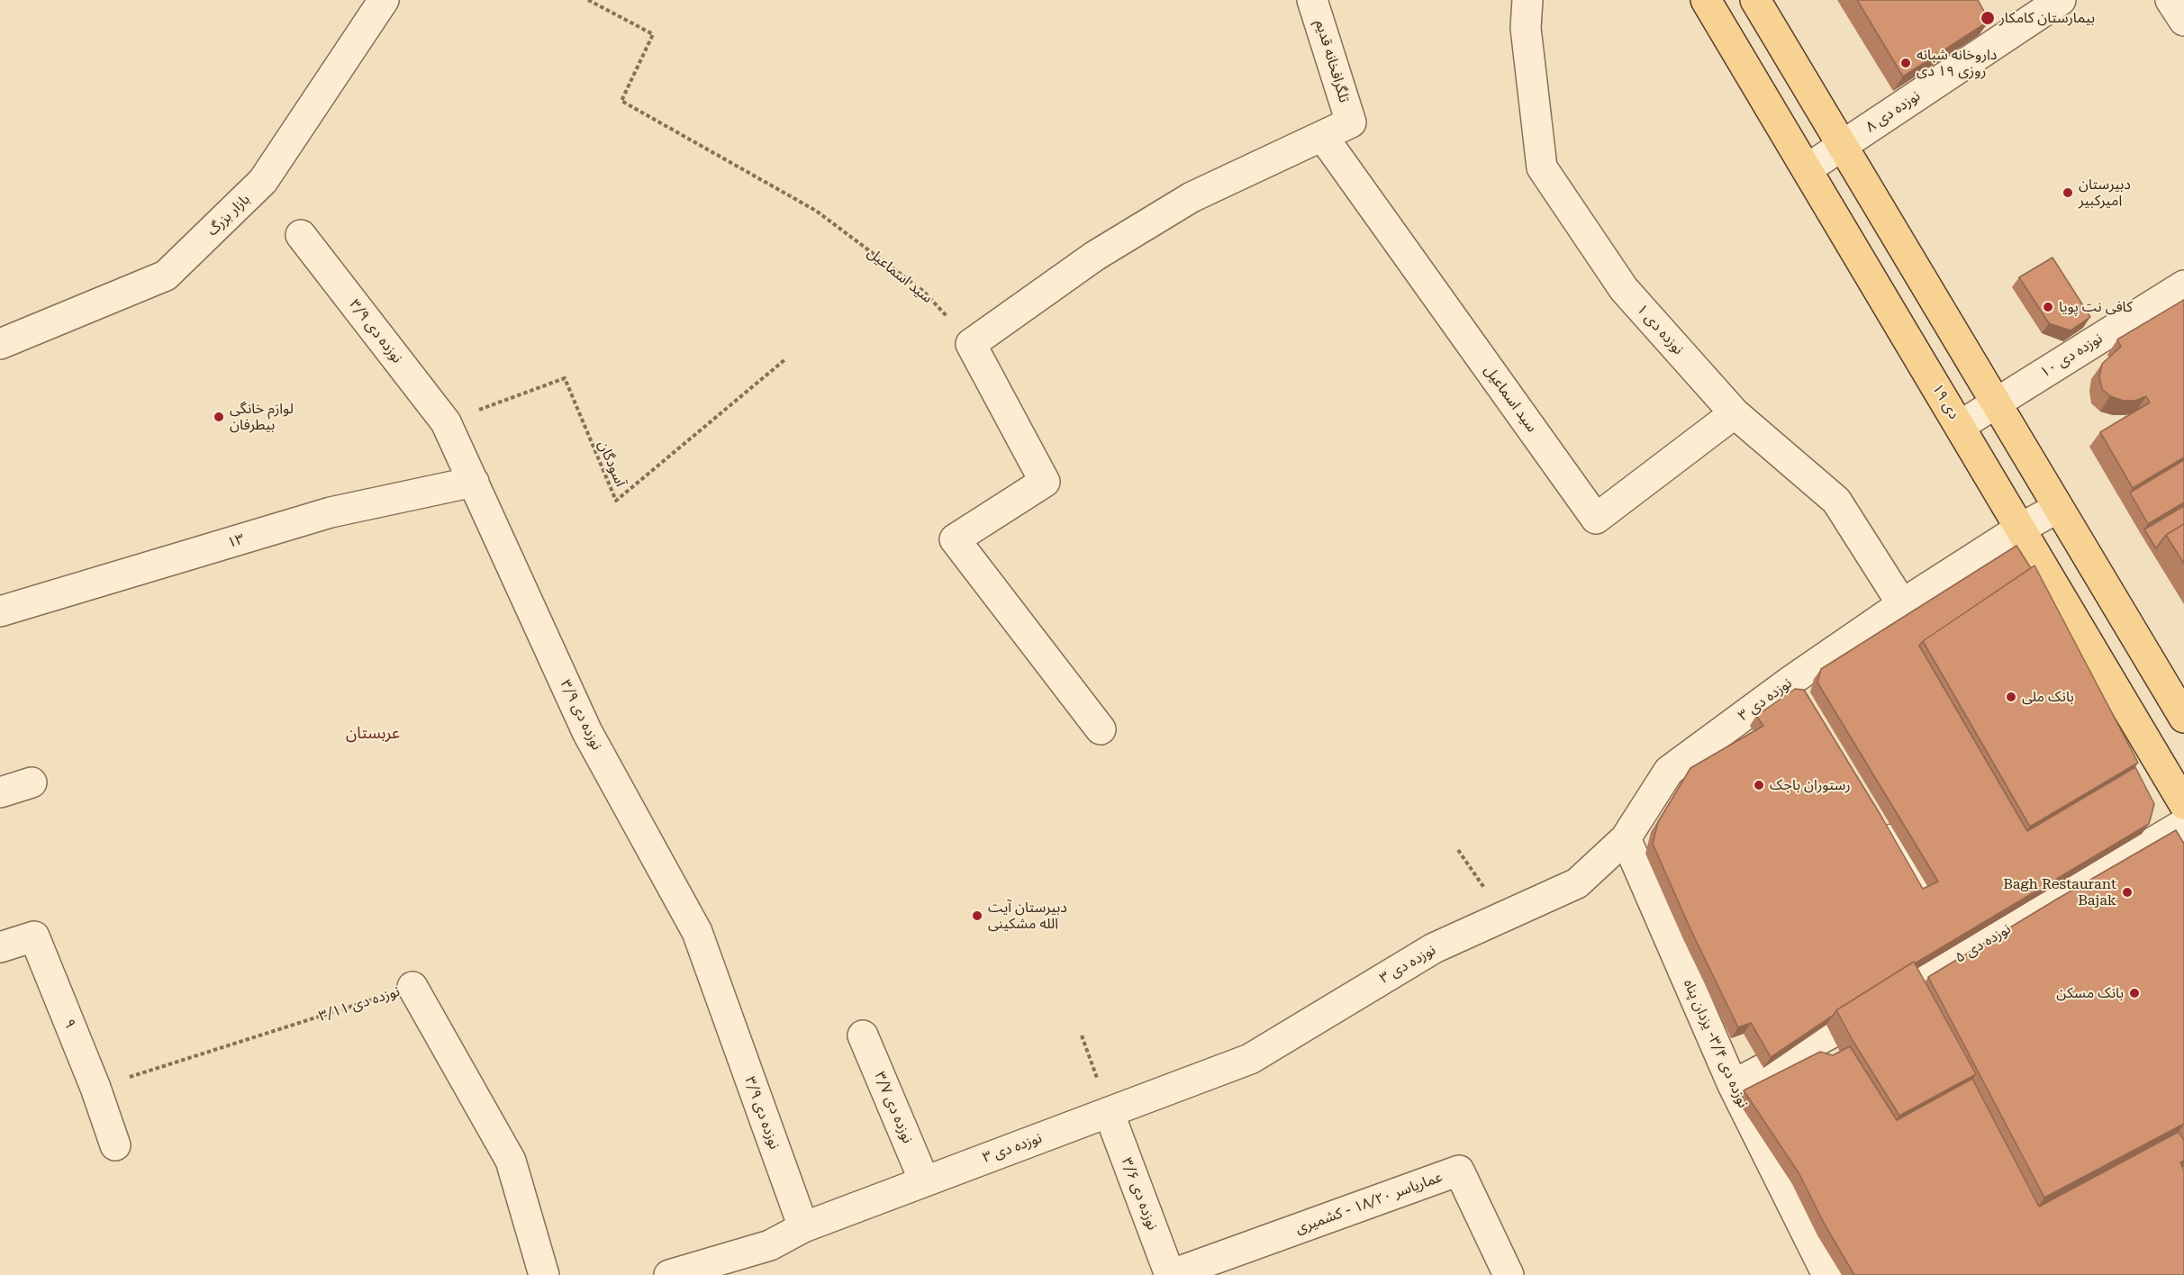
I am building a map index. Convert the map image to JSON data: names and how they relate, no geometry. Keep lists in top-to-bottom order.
{
  "streets": {
    "main road": ["۱۹ دی"],
    "street": [
      "تلگرافخانه قدیم",
      "نوزده دی ۸",
      "بازار بزرگ",
      "سید اسماعیل",
      "نوزده دی ۱",
      "نوزده دی ۳/۹",
      "نوزده دی ۱۰",
      "۱۳",
      "نوزده دی ۳",
      "نوزده دی ۵",
      "نوزده دی ۳/۱۱",
      "۹",
      "نوزده دی ۳/۴- یزدان پناه",
      "نوزده دی ۳/۷",
      "نوزده دی ۳/۶",
      "عماریاسر ۱۸/۲۰ - کشمیری"
    ],
    "path": ["آسودگان"]
  },
  "crossings": [
    ["تلگرافخانه قدیم", "سید اسماعیل"],
    ["نوزده دی ۸", "۱۹ دی"],
    ["سید اسماعیل", "نوزده دی ۱"],
    ["نوزده دی ۱", "نوزده دی ۳"],
    ["نوزده دی ۳/۹", "آسودگان"],
    ["نوزده دی ۳/۹", "۱۳"],
    ["نوزده دی ۳/۹", "نوزده دی ۳"],
    ["نوزده دی ۱۰", "۱۹ دی"],
    ["۱۹ دی", "نوزده دی ۳"],
    ["نوزده دی ۳", "نوزده دی ۳/۴- یزدان پناه"],
    ["نوزده دی ۳", "نوزده دی ۳/۷"],
    ["نوزده دی ۳", "نوزده دی ۳/۶"],
    ["نوزده دی ۳/۱۱", "۹"],
    ["نوزده دی ۳/۶", "عماریاسر ۱۸/۲۰ - کشمیری"]
  ],
  "districts": ["عربستان"],
  "places": [
    "بیمارستان کامکار",
    "داروخانه شبانه روزی ۱۹ دی",
    "دبیرستان امیرکبیر",
    "کافی نت پویا",
    "لوازم خانگی بیطرفان",
    "بانک ملی",
    "رستوران باجک",
    "Bagh Restaurant Bajak",
    "دبیرستان آیت الله مشکینی",
    "بانک مسکن"
  ]
}
